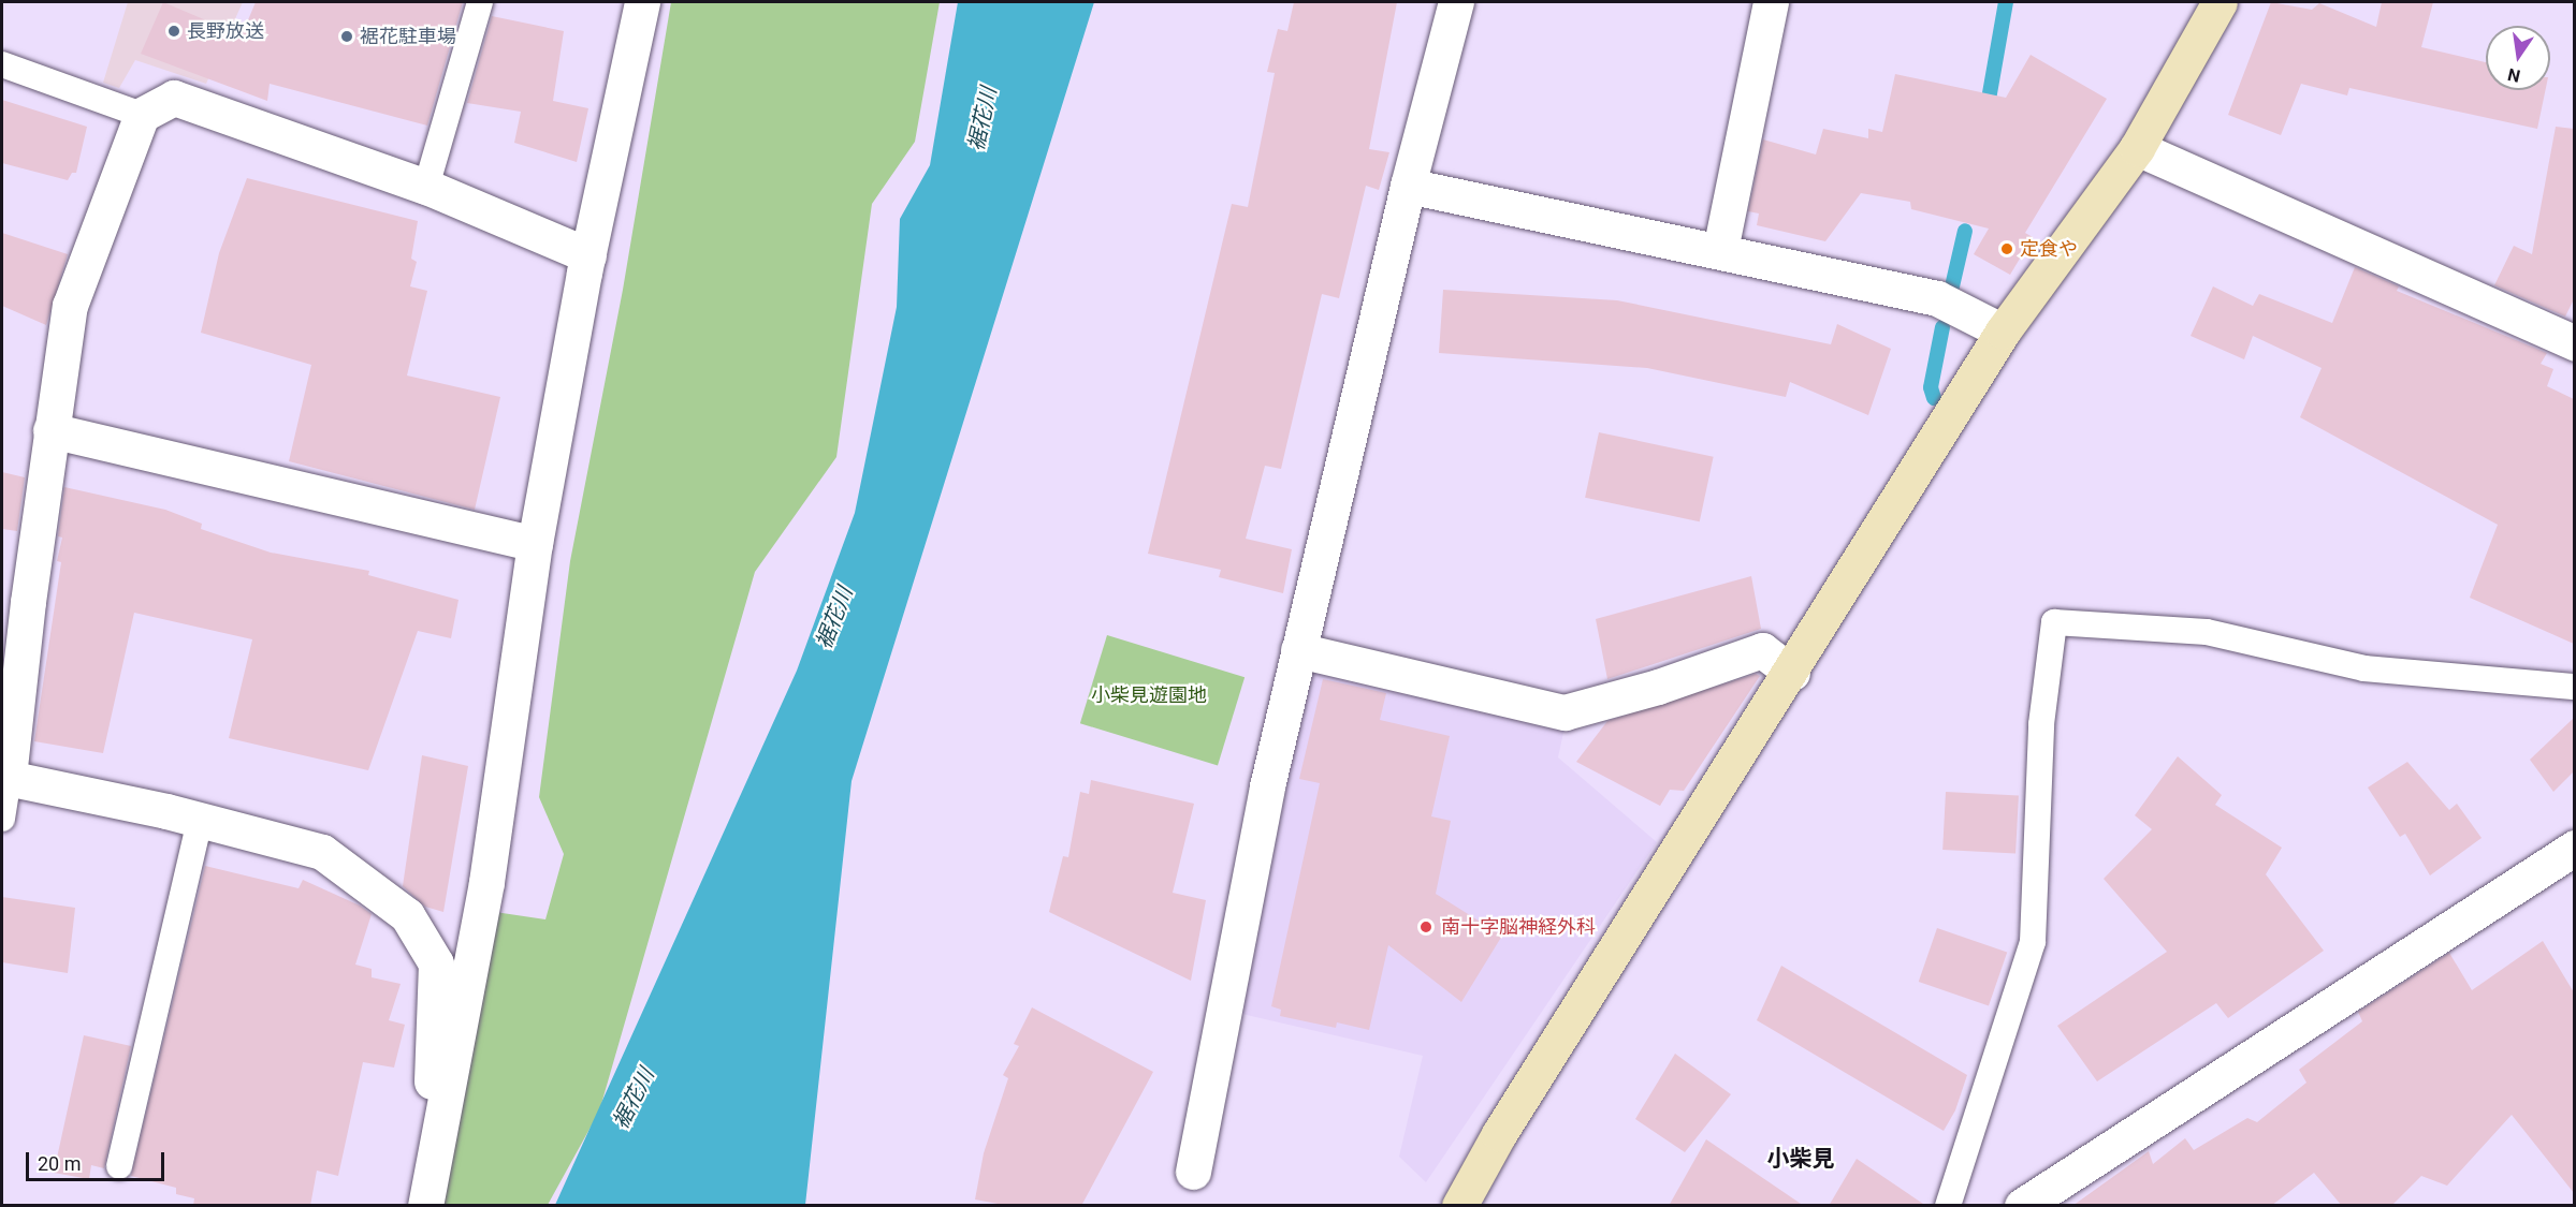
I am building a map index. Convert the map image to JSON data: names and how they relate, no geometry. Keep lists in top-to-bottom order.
{
  "districts": ["小柴見"],
  "water": ["裾花川"],
  "parks": ["小柴見遊園地"],
  "places": [
    "長野放送",
    "裾花駐車場",
    "定食や",
    "南十字脳神経外科"
  ],
  "scale_bar": "20 m",
  "north": "bottom"
}
